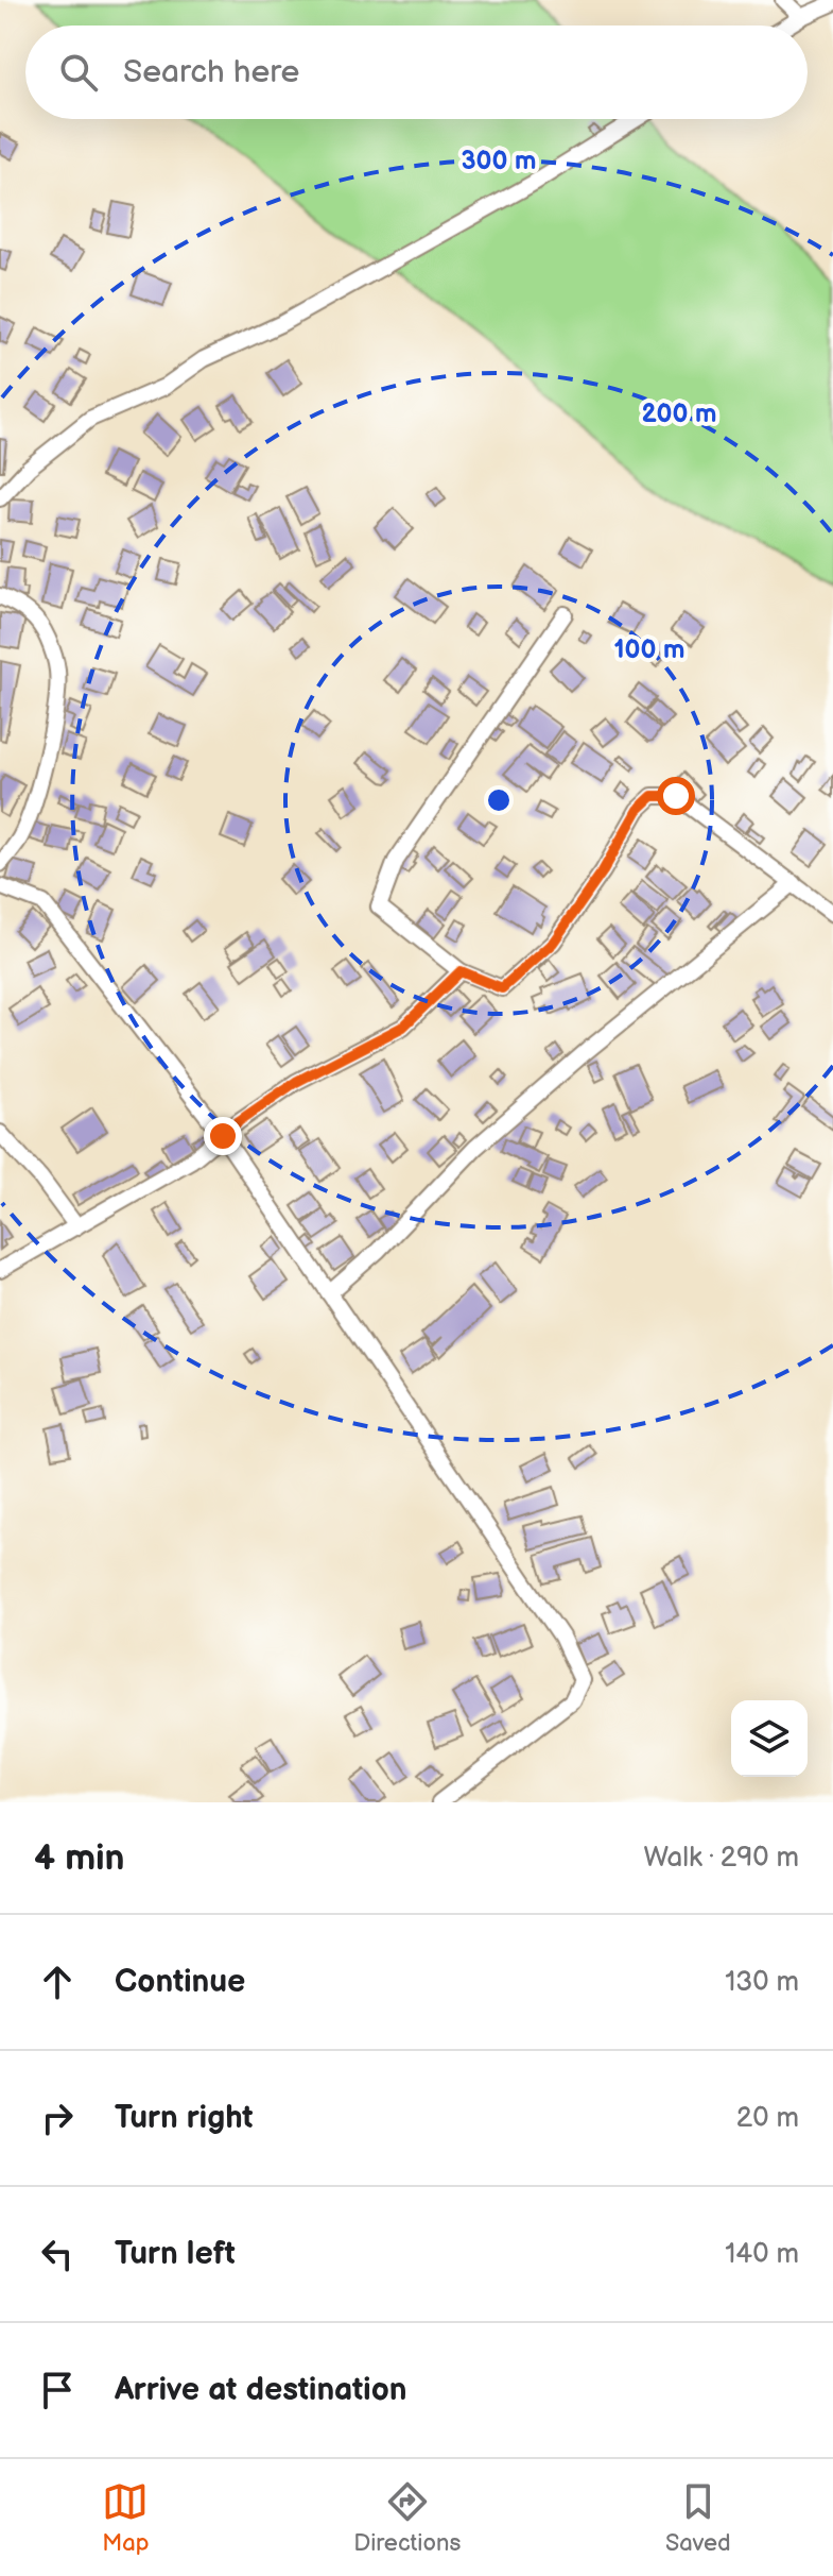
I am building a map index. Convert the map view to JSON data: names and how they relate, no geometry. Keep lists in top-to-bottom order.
{
  "page": {
    "search": "Search here",
    "heading": ["4 min", "Walk · 290 m"],
    "list": [
      ["Continue", "130 m"],
      ["Turn right", "20 m"],
      ["Turn left", "140 m"],
      "Arrive at destination"
    ],
    "nav": ["Map", "Directions", "Saved"]
  },
  "rings": ["300 m", "200 m", "100 m"]
}
